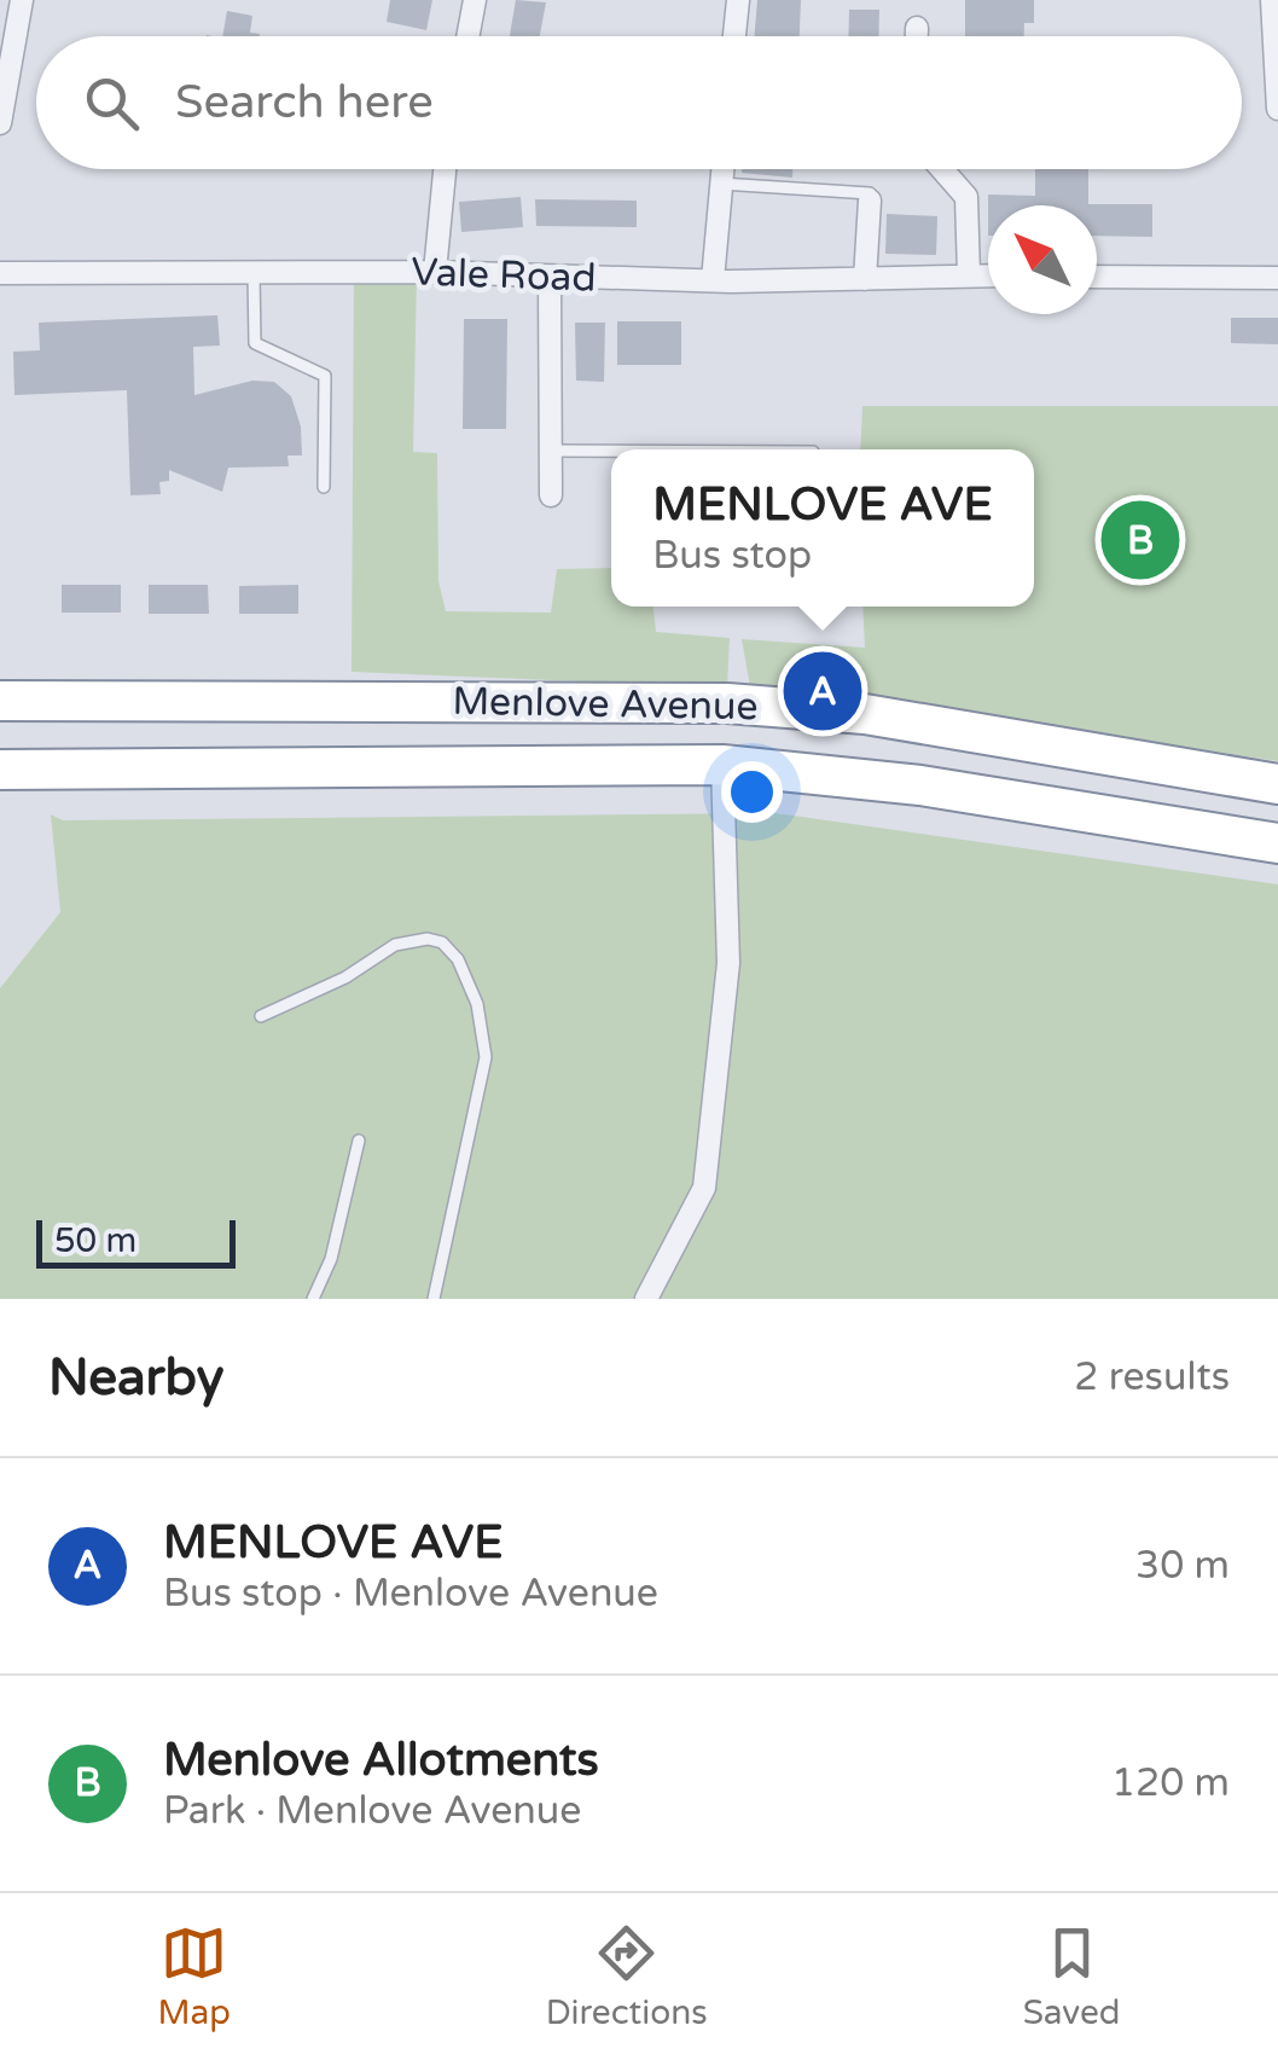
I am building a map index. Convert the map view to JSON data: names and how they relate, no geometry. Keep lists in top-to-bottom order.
{
  "streets": {
    "highway": ["Menlove Avenue"],
    "street": ["Vale Road"]
  },
  "scale_bar": "50 m",
  "north": "top left",
  "page": {
    "search": "Search here",
    "popup": ["MENLOVE AVE", "Bus stop"],
    "pins": ["B", "A"],
    "scale": "50 m",
    "heading": ["Nearby", "2 results"],
    "list": [
      {
        "mark": "A",
        "name": "MENLOVE AVE",
        "note": "Bus stop · Menlove Avenue",
        "value": "30 m"
      },
      {
        "mark": "B",
        "name": "Menlove Allotments",
        "note": "Park · Menlove Avenue",
        "value": "120 m"
      }
    ],
    "nav": ["Map", "Directions", "Saved"]
  }
}
